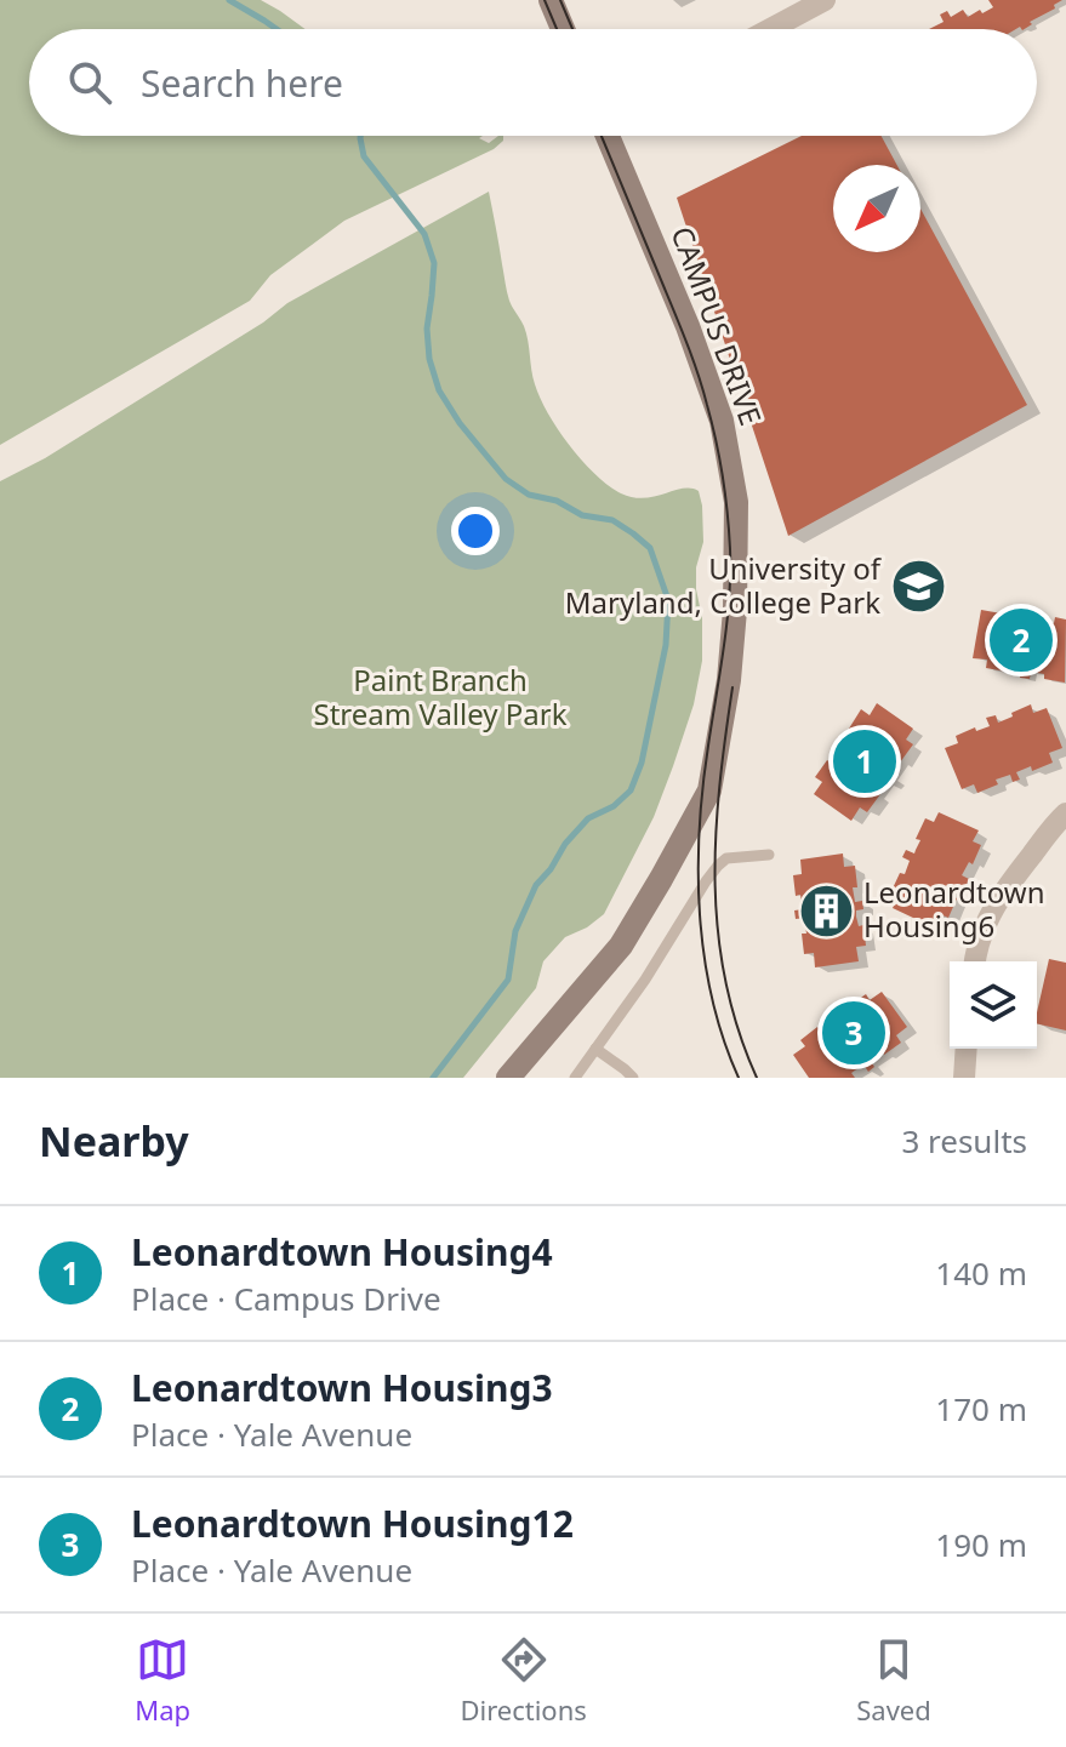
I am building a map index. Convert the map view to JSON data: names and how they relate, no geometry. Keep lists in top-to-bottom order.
{
  "streets": {
    "main road": ["CAMPUS DRIVE"]
  },
  "parks": ["Paint Branch Stream Valley Park"],
  "places": {
    "school or university": ["University of Maryland, College Park"],
    "building": ["Leonardtown Housing6"]
  },
  "north": "bottom left",
  "page": {
    "search": "Search here",
    "pins": ["2", "1", "3"],
    "heading": ["Nearby", "3 results"],
    "list": [
      {
        "mark": "1",
        "name": "Leonardtown Housing4",
        "note": "Place · Campus Drive",
        "value": "140 m"
      },
      {
        "mark": "2",
        "name": "Leonardtown Housing3",
        "note": "Place · Yale Avenue",
        "value": "170 m"
      },
      {
        "mark": "3",
        "name": "Leonardtown Housing12",
        "note": "Place · Yale Avenue",
        "value": "190 m"
      }
    ],
    "nav": ["Map", "Directions", "Saved"]
  }
}
